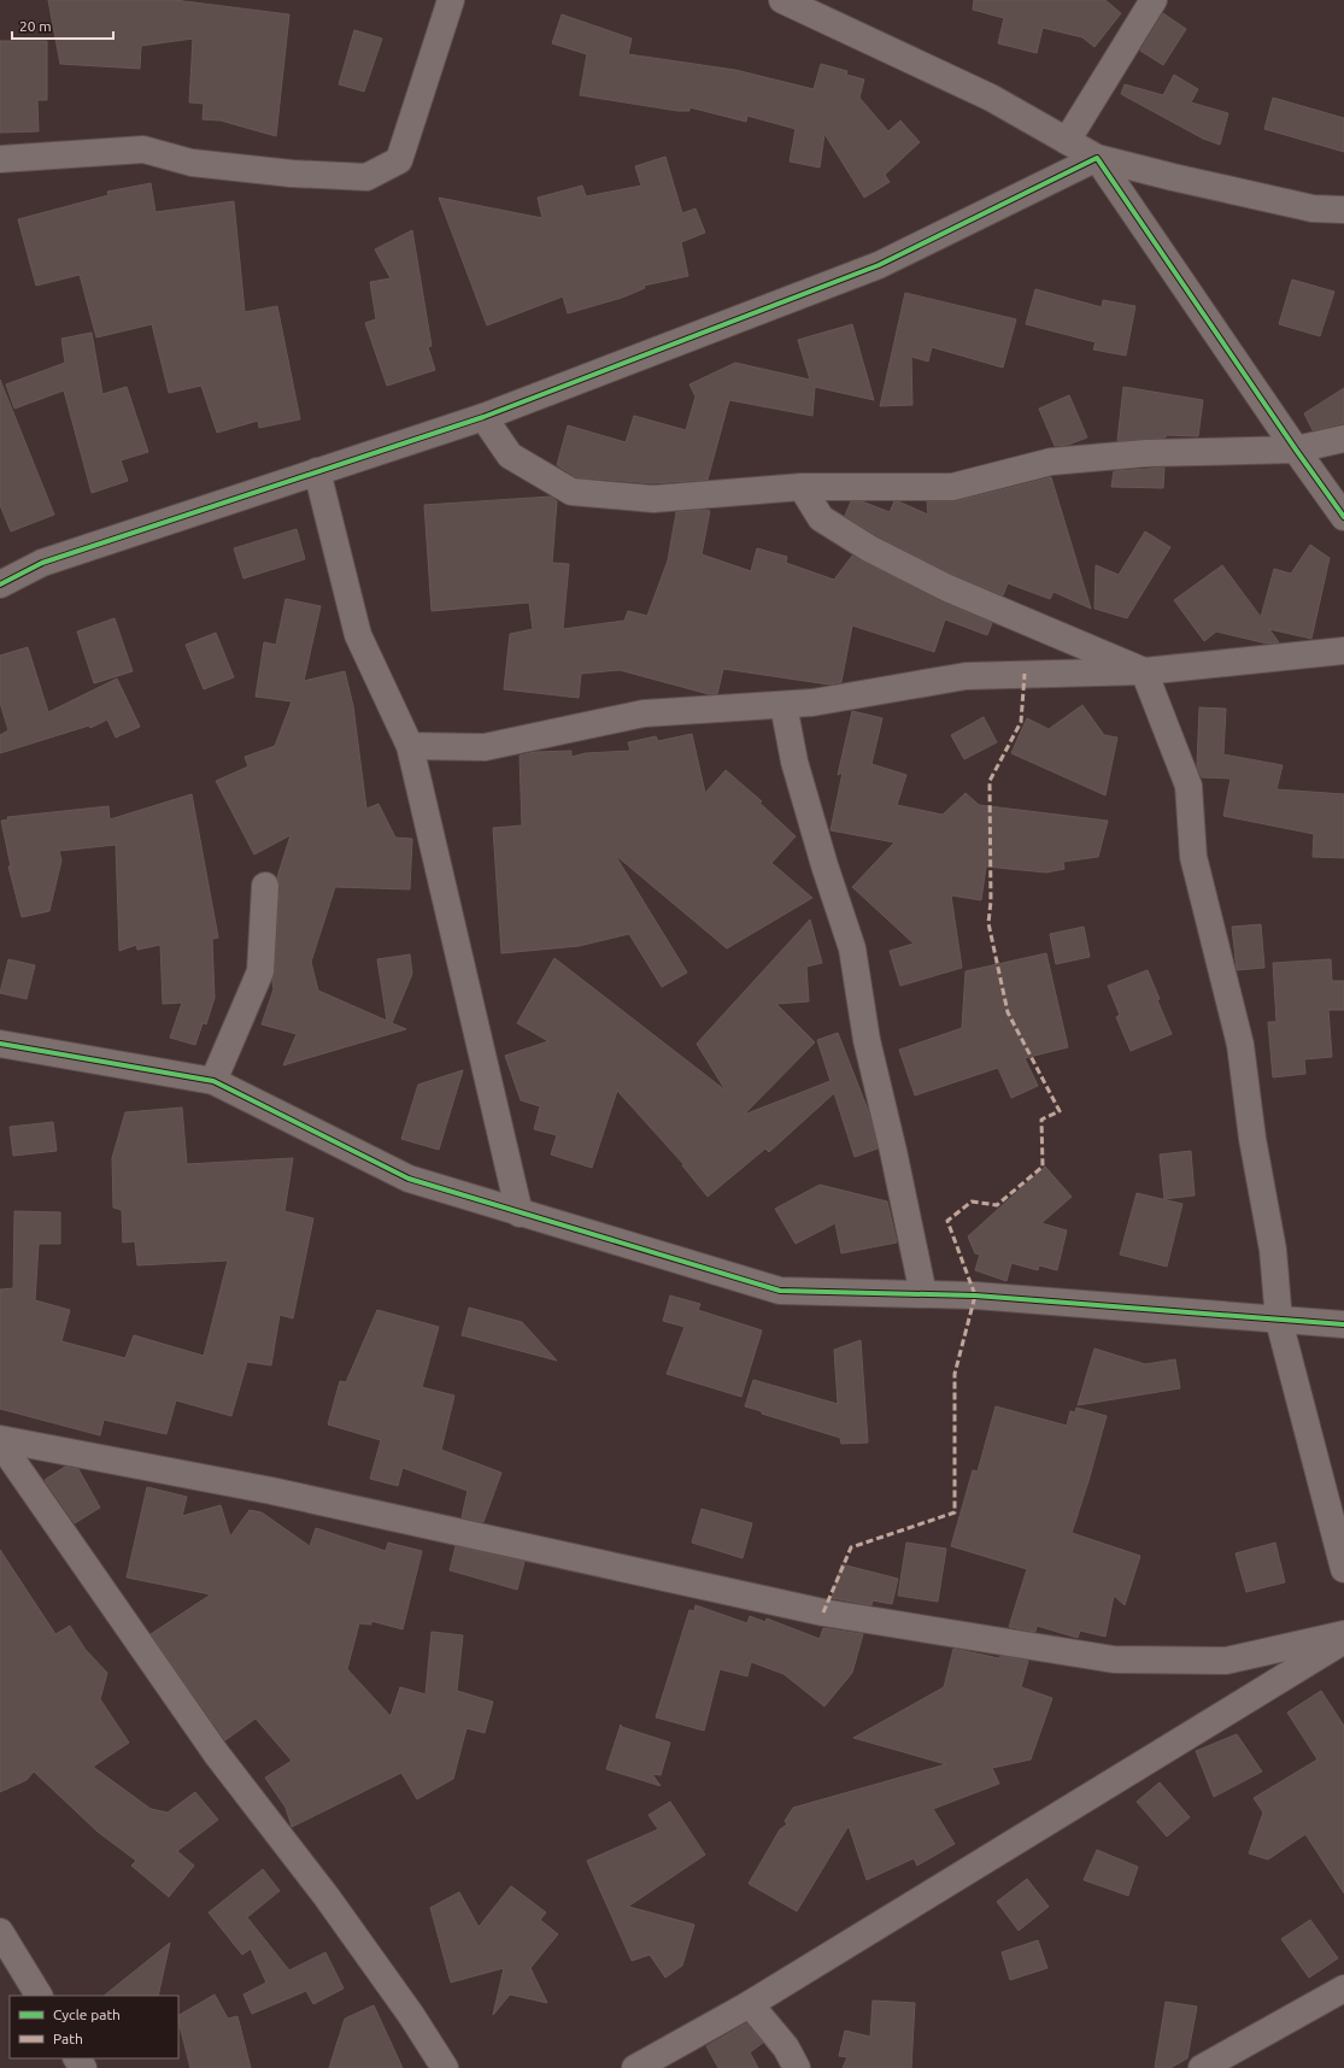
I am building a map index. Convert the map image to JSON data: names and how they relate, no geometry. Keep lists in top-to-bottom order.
{
  "legend": ["Cycle path", "Path"],
  "scale_bar": "20 m"
}
